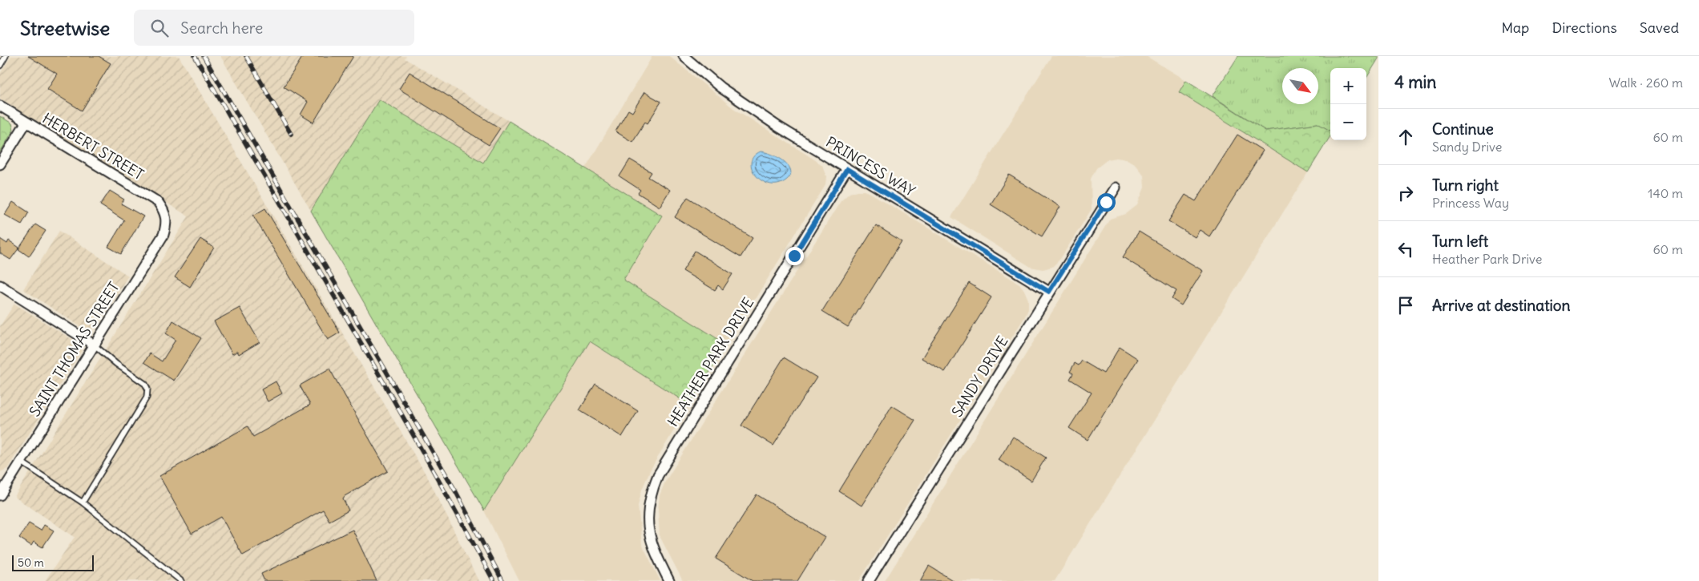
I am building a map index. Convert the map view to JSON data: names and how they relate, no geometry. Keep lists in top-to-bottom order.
{
  "streets": {
    "street": [
      "HERBERT STREET",
      "PRINCESS WAY",
      "SAINT THOMAS STREET",
      "HEATHER PARK DRIVE",
      "SANDY DRIVE"
    ]
  },
  "crossings": [
    ["HERBERT STREET", "SAINT THOMAS STREET"],
    ["PRINCESS WAY", "HEATHER PARK DRIVE"],
    ["PRINCESS WAY", "SANDY DRIVE"]
  ],
  "scale_bar": "50 m",
  "north": "bottom right",
  "page": {
    "header": "Streetwise",
    "search": "Search here",
    "nav": ["Map", "Directions", "Saved"],
    "heading": ["4 min", "Walk · 260 m"],
    "map_buttons": ["+", "−"],
    "list": [
      ["Continue", "Sandy Drive", "60 m"],
      ["Turn right", "Princess Way", "140 m"],
      ["Turn left", "Heather Park Drive", "60 m"],
      "Arrive at destination"
    ],
    "scale": "50 m"
  }
}
